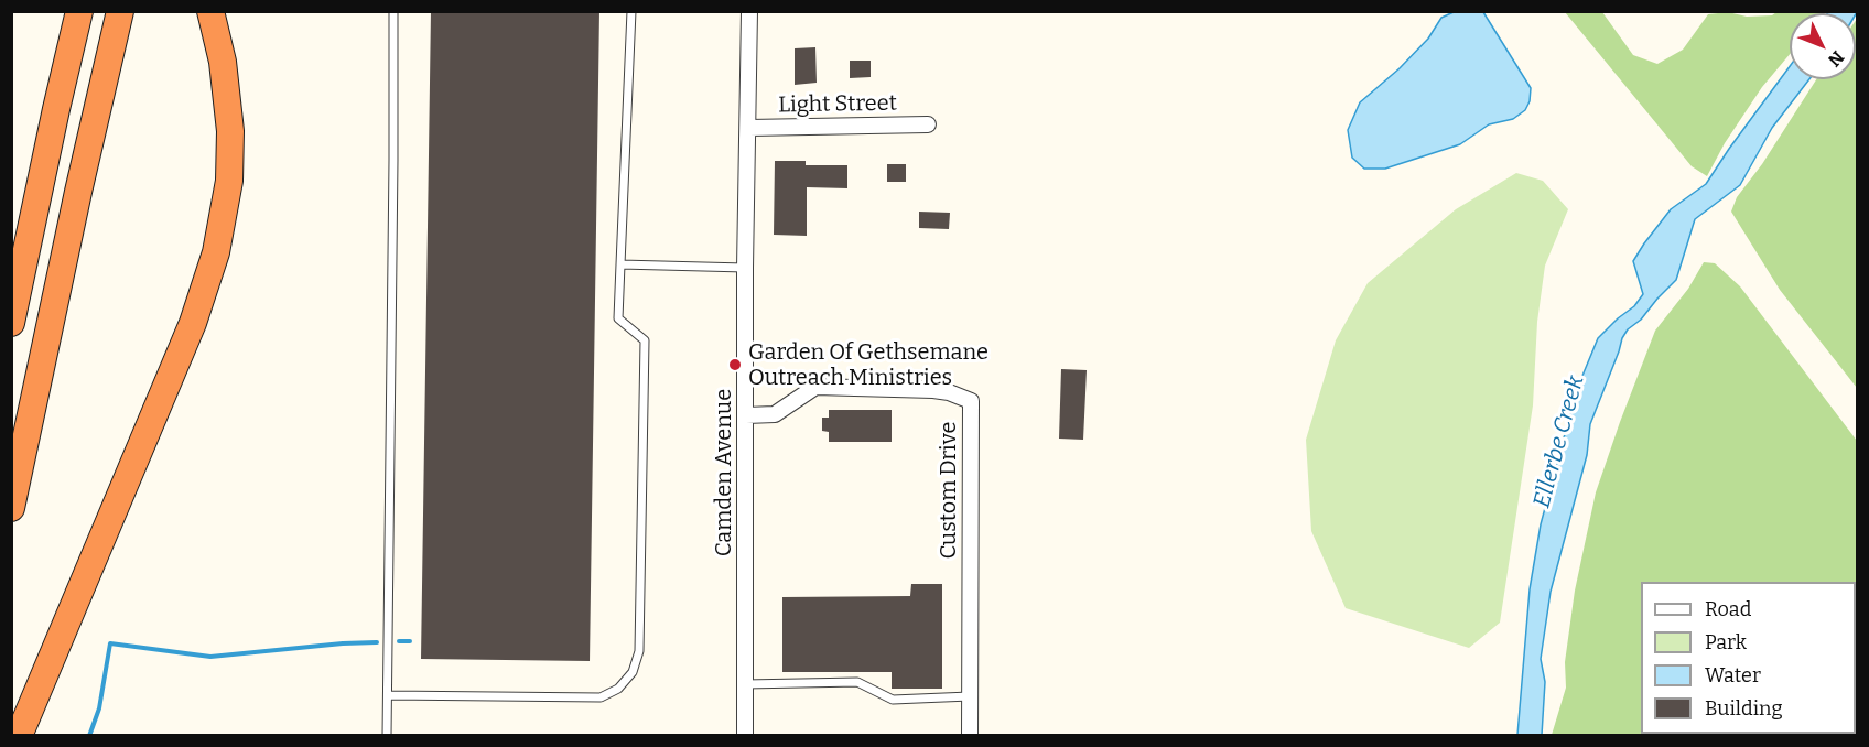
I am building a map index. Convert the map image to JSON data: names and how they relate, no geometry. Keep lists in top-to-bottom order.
{
  "streets": {
    "street": ["Light Street", "Camden Avenue", "Custom Drive"]
  },
  "crossings": [
    ["Light Street", "Camden Avenue"],
    ["Camden Avenue", "Custom Drive"]
  ],
  "water": ["Ellerbe Creek"],
  "places": ["Garden Of Gethsemane Outreach Ministries"],
  "legend": [
    "Road",
    "Park",
    "Water",
    "Building"
  ],
  "north": "bottom right"
}
